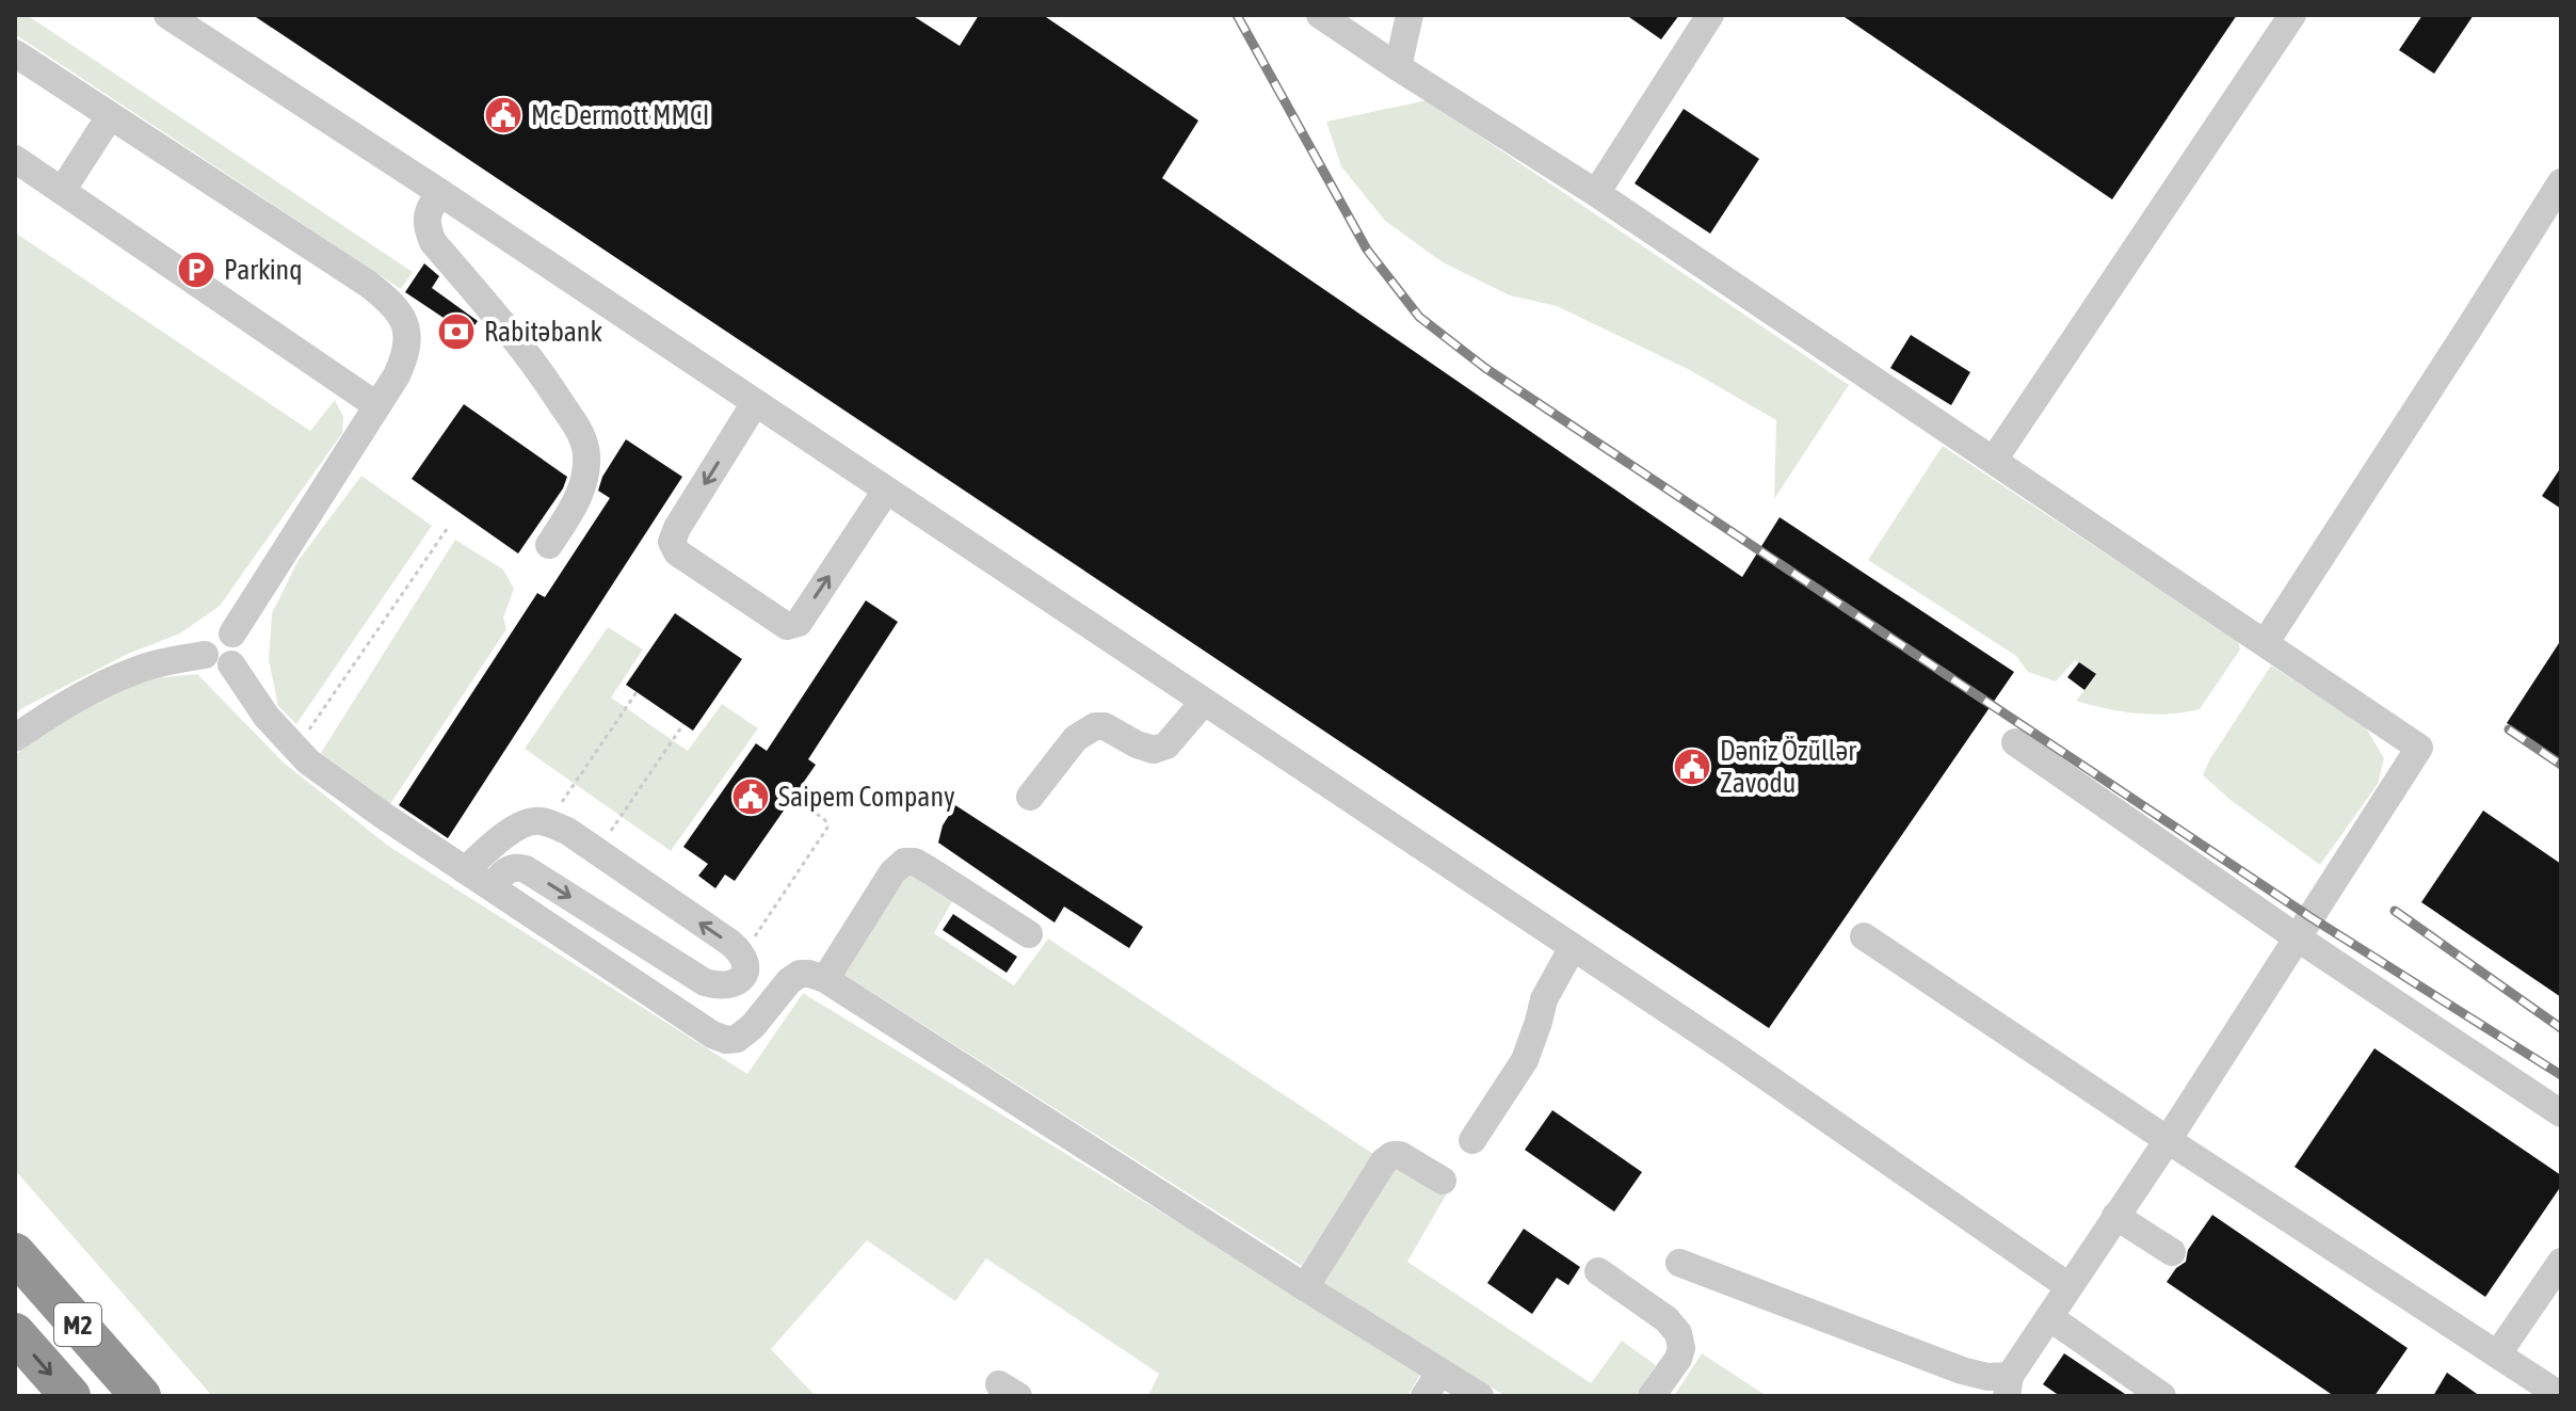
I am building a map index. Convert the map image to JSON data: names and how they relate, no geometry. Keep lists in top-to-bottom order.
{
  "streets": {
    "highway": ["M2"]
  },
  "places": {
    "public building": ["Mc Dermott MMCI", "Dəniz Özüllər Zavodu", "Saipem Company"],
    "parking": ["Parkinq"],
    "bank": ["Rabitəbank"]
  }
}
